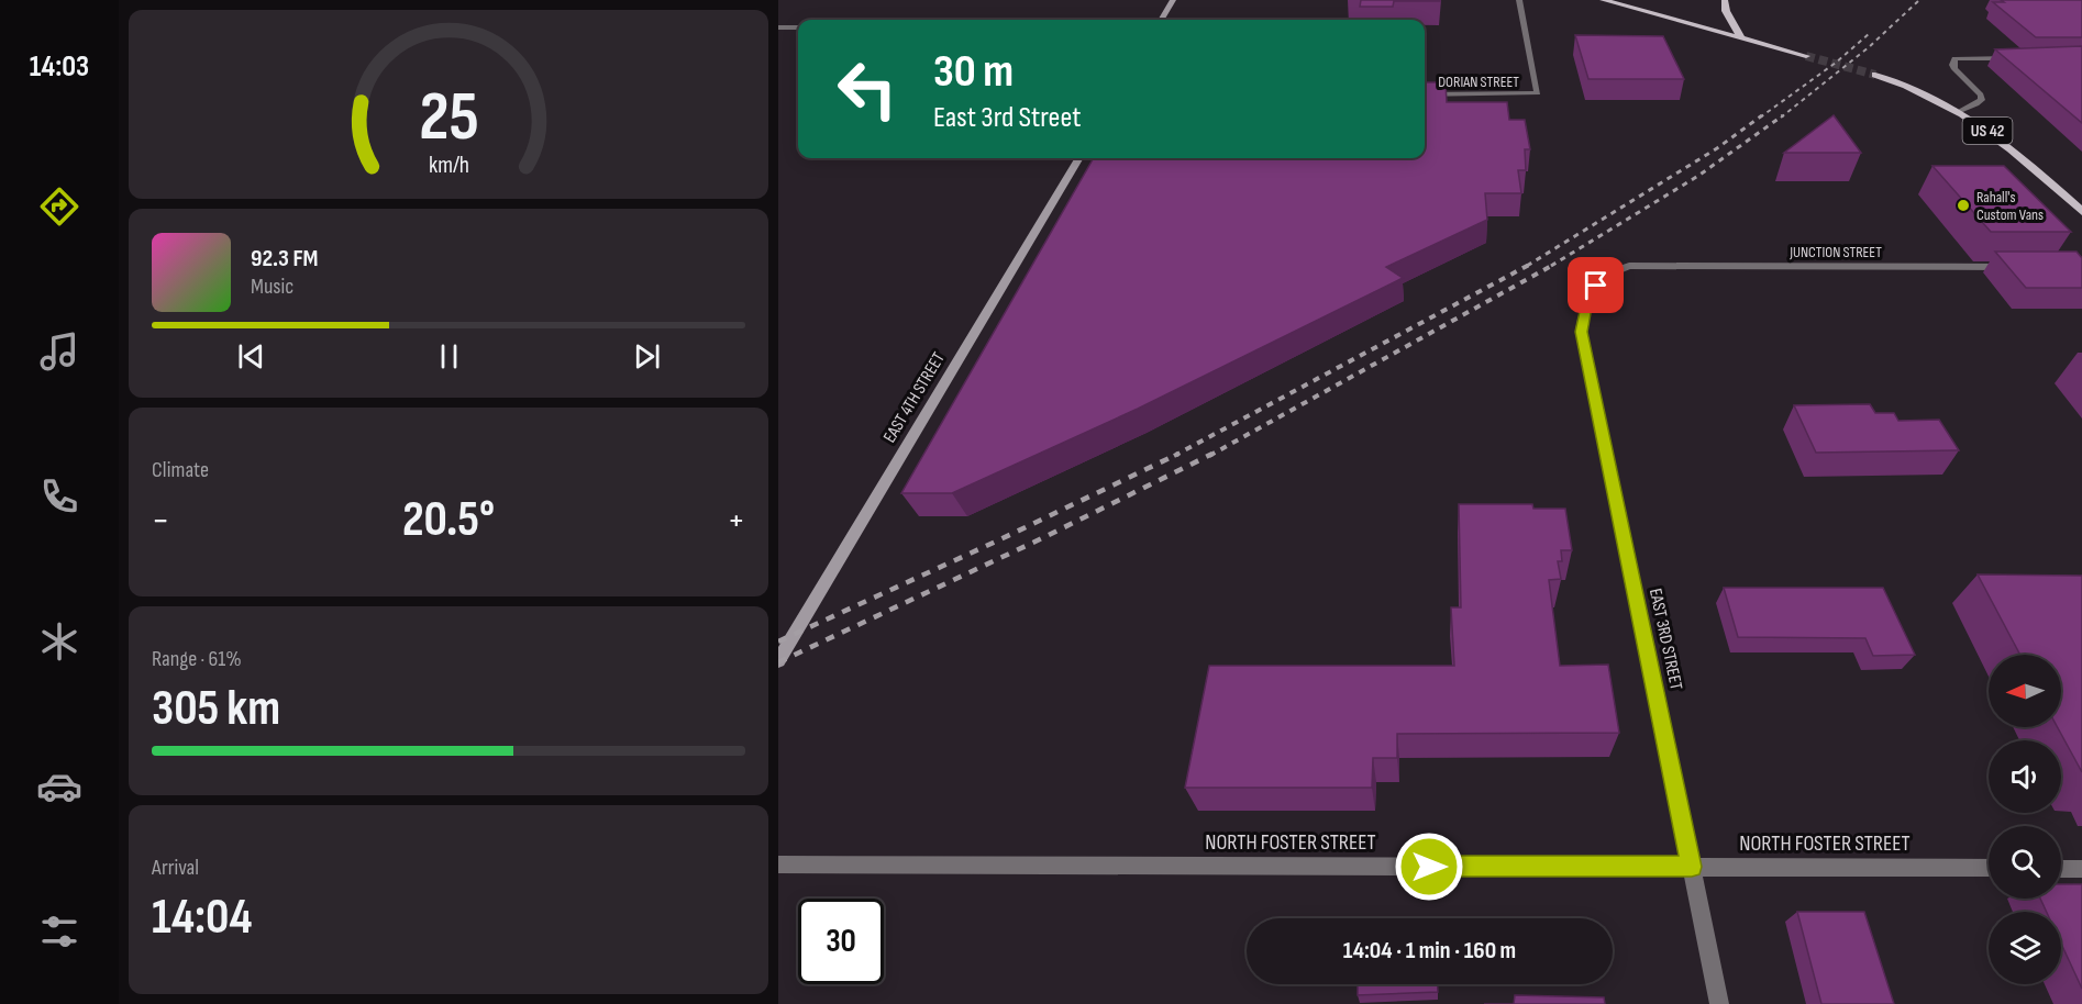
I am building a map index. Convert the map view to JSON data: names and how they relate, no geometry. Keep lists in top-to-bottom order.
{
  "streets": {
    "main road": ["US 42", "EAST 4TH STREET"],
    "street": [
      "DORIAN STREET",
      "JUNCTION STREET",
      "EAST 3RD STREET",
      "NORTH FOSTER STREET"
    ]
  },
  "crossings": [
    ["JUNCTION STREET", "EAST 3RD STREET"],
    ["EAST 3RD STREET", "NORTH FOSTER STREET"]
  ],
  "places": ["Rahall's Custom Vans"],
  "north": "left",
  "page": {
    "tabs": "14:03",
    "turn": ["30 m", "East 3rd Street"],
    "song": ["92.3 FM", "Music"],
    "tile": [
      "Climate",
      ["Range · 61%", "305 km"],
      ["Arrival", "14:04"]
    ],
    "heat": ["−", "20.5°", "+"],
    "limit": "30",
    "trip": "14:04 · 1 min · 160 m",
    "gauge": ["25", "km/h"]
  }
}
